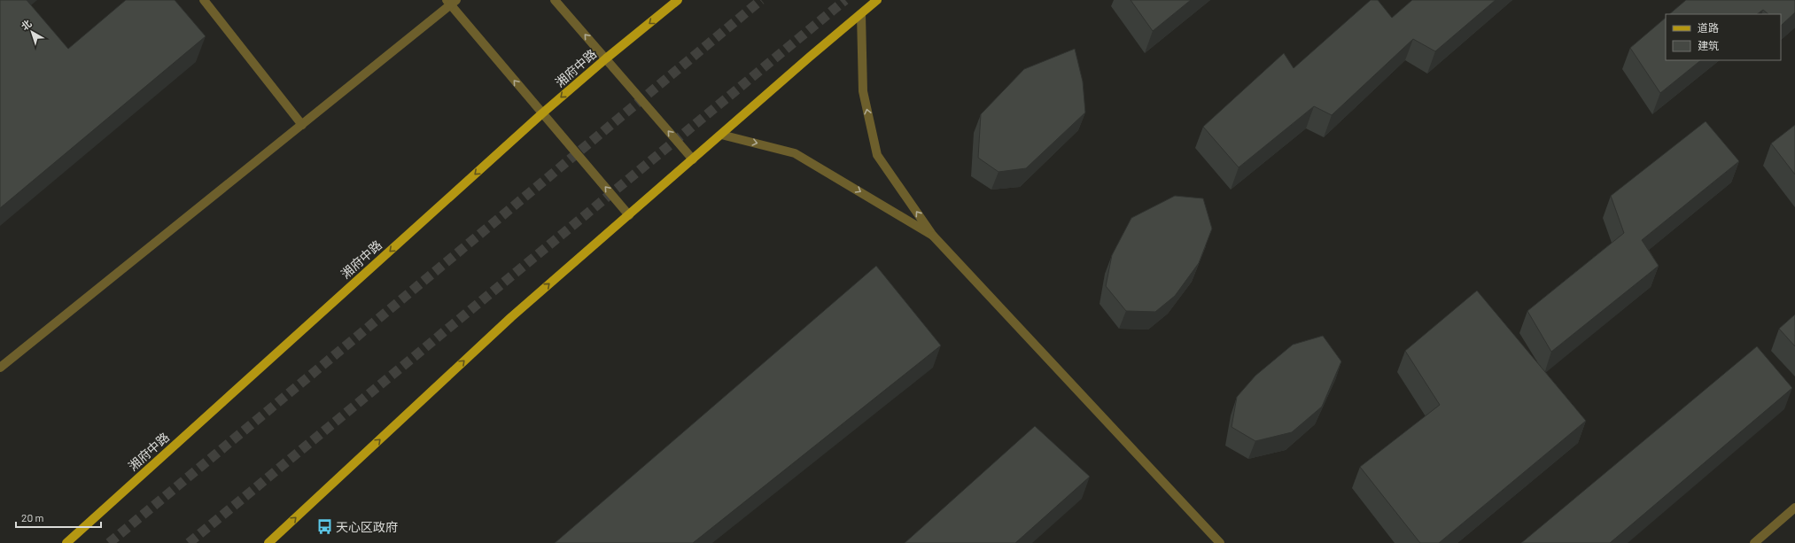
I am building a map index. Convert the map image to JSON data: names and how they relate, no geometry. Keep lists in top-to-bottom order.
{
  "streets": {
    "main road": ["湘府中路"]
  },
  "one_way": ["湘府中路"],
  "places": {
    "bus stop": ["天心区政府"]
  },
  "legend": ["道路", "建筑"],
  "scale_bar": "20 m",
  "north": "top left"
}
